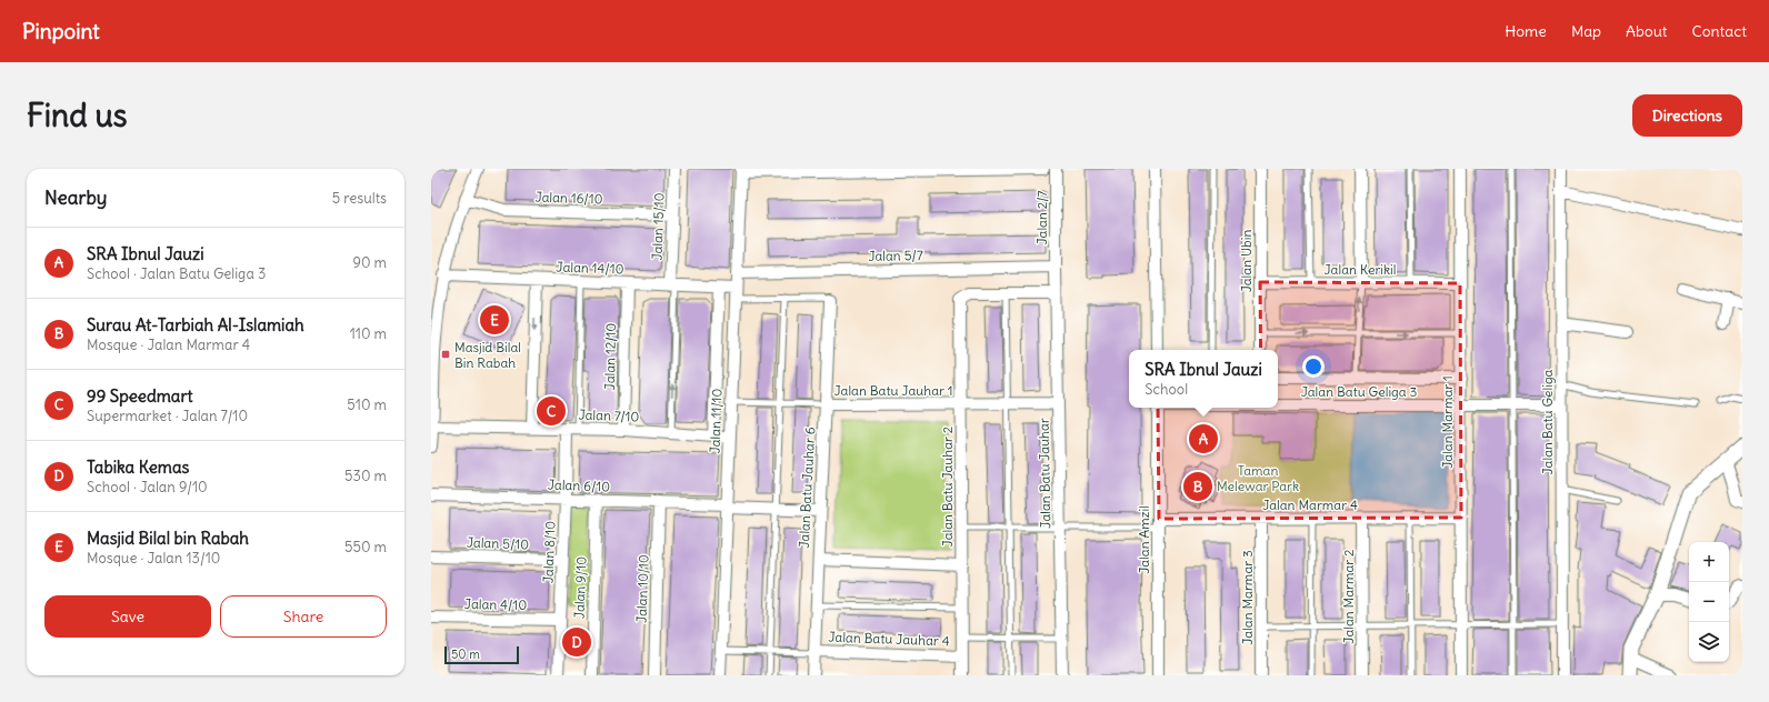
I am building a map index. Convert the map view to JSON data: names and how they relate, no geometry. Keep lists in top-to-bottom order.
{
  "streets": {
    "street": [
      "Jalan 16/10",
      "Jalan 2/7",
      "Jalan 15/10",
      "Jalan 5/7",
      "Jalan Ubin",
      "Jalan 14/10",
      "Jalan Kerikil",
      "Jalan 12/10",
      "Jalan Batu Jauhar 1",
      "Jalan Batu Geliga 3",
      "Jalan 7/10",
      "Jalan 11/10",
      "Jalan Marmar 1",
      "Jalan Batu Geliga",
      "Jalan Batu Jauhar",
      "Jalan 6/10",
      "Jalan Batu Jauhar 2",
      "Jalan Batu Jauhar 6",
      "Jalan Marmar 4",
      "Jalan Amzil",
      "Jalan 5/10",
      "Jalan 8/10",
      "Jalan 9/10",
      "Jalan 10/10",
      "Jalan Marmar 2",
      "Jalan Marmar 3",
      "Jalan 4/10",
      "Jalan Batu Jauhar 4"
    ]
  },
  "crossings": [
    ["Jalan 16/10", "Jalan 15/10"],
    ["Jalan 2/7", "Jalan 5/7"],
    ["Jalan 2/7", "Jalan Batu Jauhar"],
    ["Jalan 15/10", "Jalan 14/10"],
    ["Jalan 5/7", "Jalan 11/10"],
    ["Jalan 5/7", "Jalan Batu Jauhar"],
    ["Jalan Ubin", "Jalan Kerikil"],
    ["Jalan 14/10", "Jalan 12/10"],
    ["Jalan 14/10", "Jalan 11/10"],
    ["Jalan Kerikil", "Jalan Marmar 1"],
    ["Jalan 12/10", "Jalan 7/10"],
    ["Jalan Batu Jauhar 1", "Jalan Batu Jauhar"],
    ["Jalan Batu Jauhar 1", "Jalan Batu Jauhar 2"],
    ["Jalan Batu Jauhar 1", "Jalan Batu Jauhar 6"],
    ["Jalan Batu Geliga 3", "Jalan Marmar 1"],
    ["Jalan Batu Geliga 3", "Jalan Batu Geliga"],
    ["Jalan 7/10", "Jalan 11/10"],
    ["Jalan 7/10", "Jalan 8/10"],
    ["Jalan 11/10", "Jalan 6/10"],
    ["Jalan Marmar 1", "Jalan Marmar 4"],
    ["Jalan 6/10", "Jalan Batu Jauhar 6"],
    ["Jalan 6/10", "Jalan 8/10"],
    ["Jalan 6/10", "Jalan 9/10"],
    ["Jalan 6/10", "Jalan 10/10"],
    ["Jalan Batu Jauhar 2", "Jalan Batu Jauhar 4"],
    ["Jalan Batu Jauhar 6", "Jalan Batu Jauhar 4"],
    ["Jalan Marmar 4", "Jalan Amzil"],
    ["Jalan Marmar 4", "Jalan Marmar 2"],
    ["Jalan Marmar 4", "Jalan Marmar 3"],
    ["Jalan 5/10", "Jalan 8/10"],
    ["Jalan 8/10", "Jalan 4/10"]
  ],
  "parks": ["Taman Melewar Park"],
  "places": {
    "transit": ["Masjid Bilal Bin Rabah"]
  },
  "scale_bar": "50 m",
  "page": {
    "header": "Pinpoint",
    "nav": [
      "Home",
      "Map",
      "About",
      "Contact"
    ],
    "buttons": [
      "Directions",
      ["Save", "Share"]
    ],
    "title": "Find us",
    "heading": ["Nearby", "5 results"],
    "list": [
      {
        "mark": "A",
        "name": "SRA Ibnul Jauzi",
        "note": "School · Jalan Batu Geliga 3",
        "value": "90 m"
      },
      {
        "mark": "B",
        "name": "Surau At-Tarbiah Al-Islamiah",
        "note": "Mosque · Jalan Marmar 4",
        "value": "110 m"
      },
      {
        "mark": "C",
        "name": "99 Speedmart",
        "note": "Supermarket · Jalan 7/10",
        "value": "510 m"
      },
      {
        "mark": "D",
        "name": "Tabika Kemas",
        "note": "School · Jalan 9/10",
        "value": "530 m"
      },
      {
        "mark": "E",
        "name": "Masjid Bilal bin Rabah",
        "note": "Mosque · Jalan 13/10",
        "value": "550 m"
      }
    ],
    "pins": [
      "E",
      "C",
      "A",
      "B",
      "D"
    ],
    "popup": ["SRA Ibnul Jauzi", "School"],
    "map_buttons": ["+", "−"],
    "scale": "50 m"
  }
}
